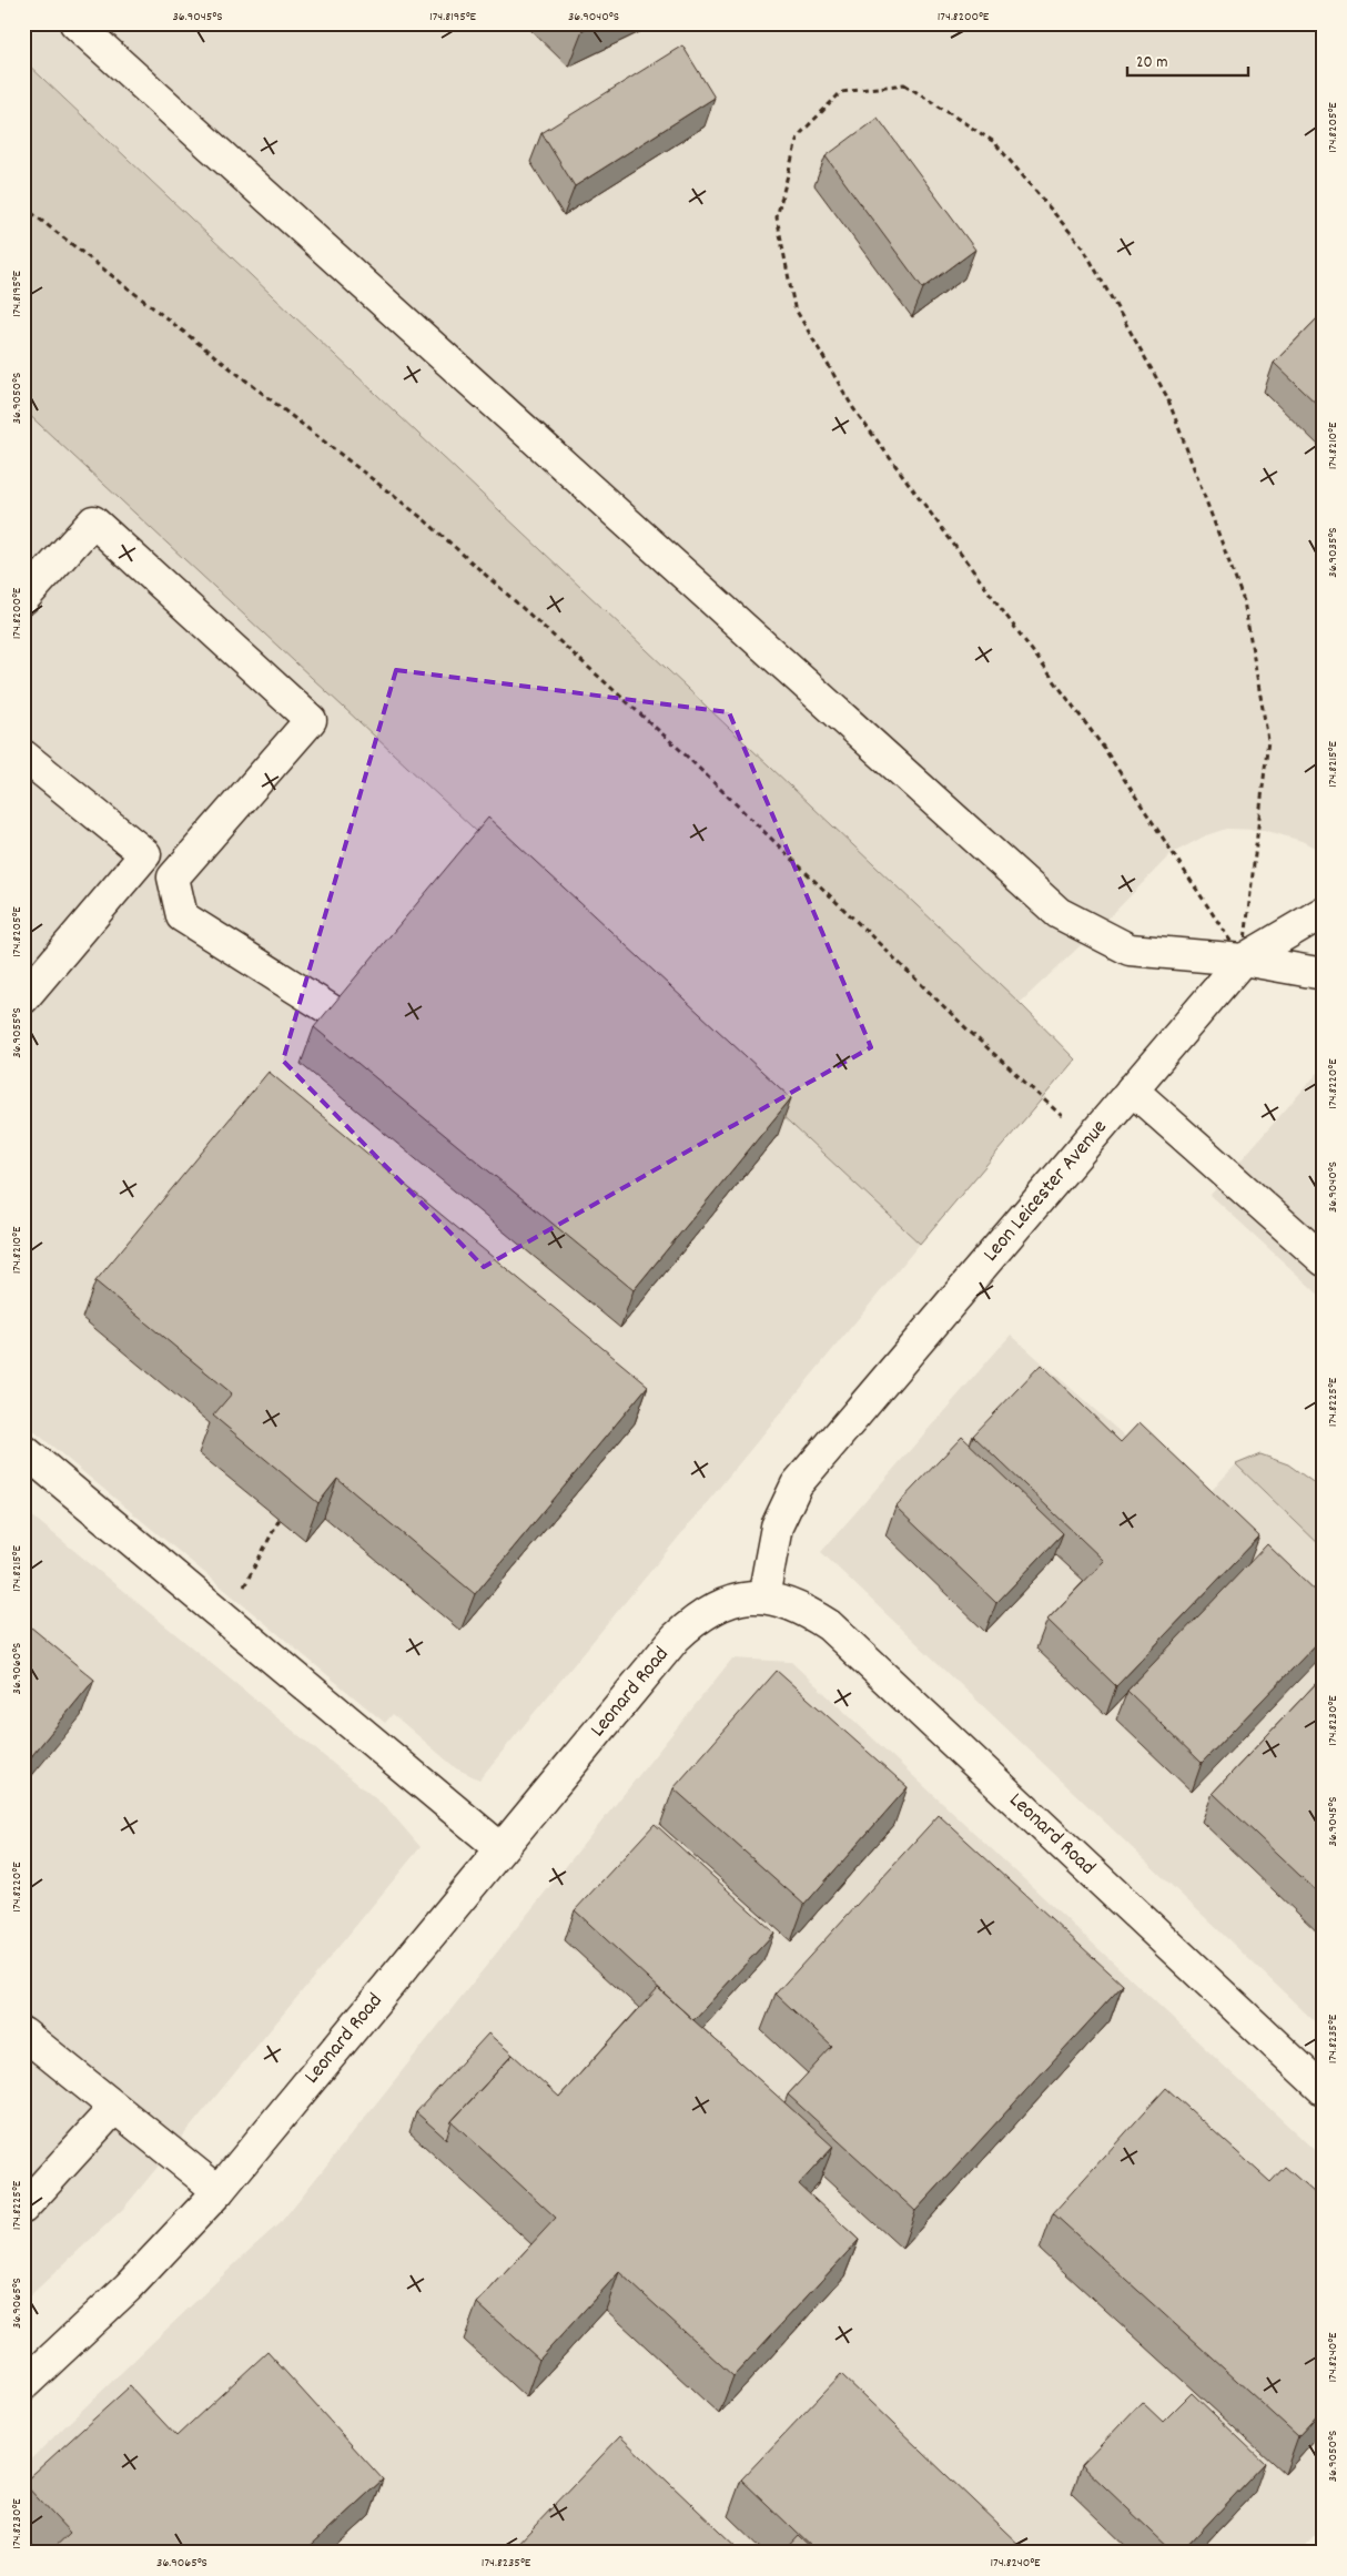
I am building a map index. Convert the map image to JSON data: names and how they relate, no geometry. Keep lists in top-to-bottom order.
{
  "streets": {
    "street": ["Leon Leicester Avenue", "Leonard Road"]
  },
  "crossings": [
    ["Leon Leicester Avenue", "Leonard Road"]
  ],
  "scale_bar": "20 m",
  "coordinates": [
    "36.9045°S",
    "174.8195°E",
    "36.9040°S",
    "174.8200°E",
    "174.8205°E",
    "36.9050°S",
    "174.8210°E",
    "36.9035°S",
    "174.8215°E",
    "36.9055°S",
    "174.8220°E",
    "174.8225°E",
    "36.9060°S",
    "174.8230°E",
    "174.8235°E",
    "36.9065°S",
    "174.8240°E"
  ]
}
